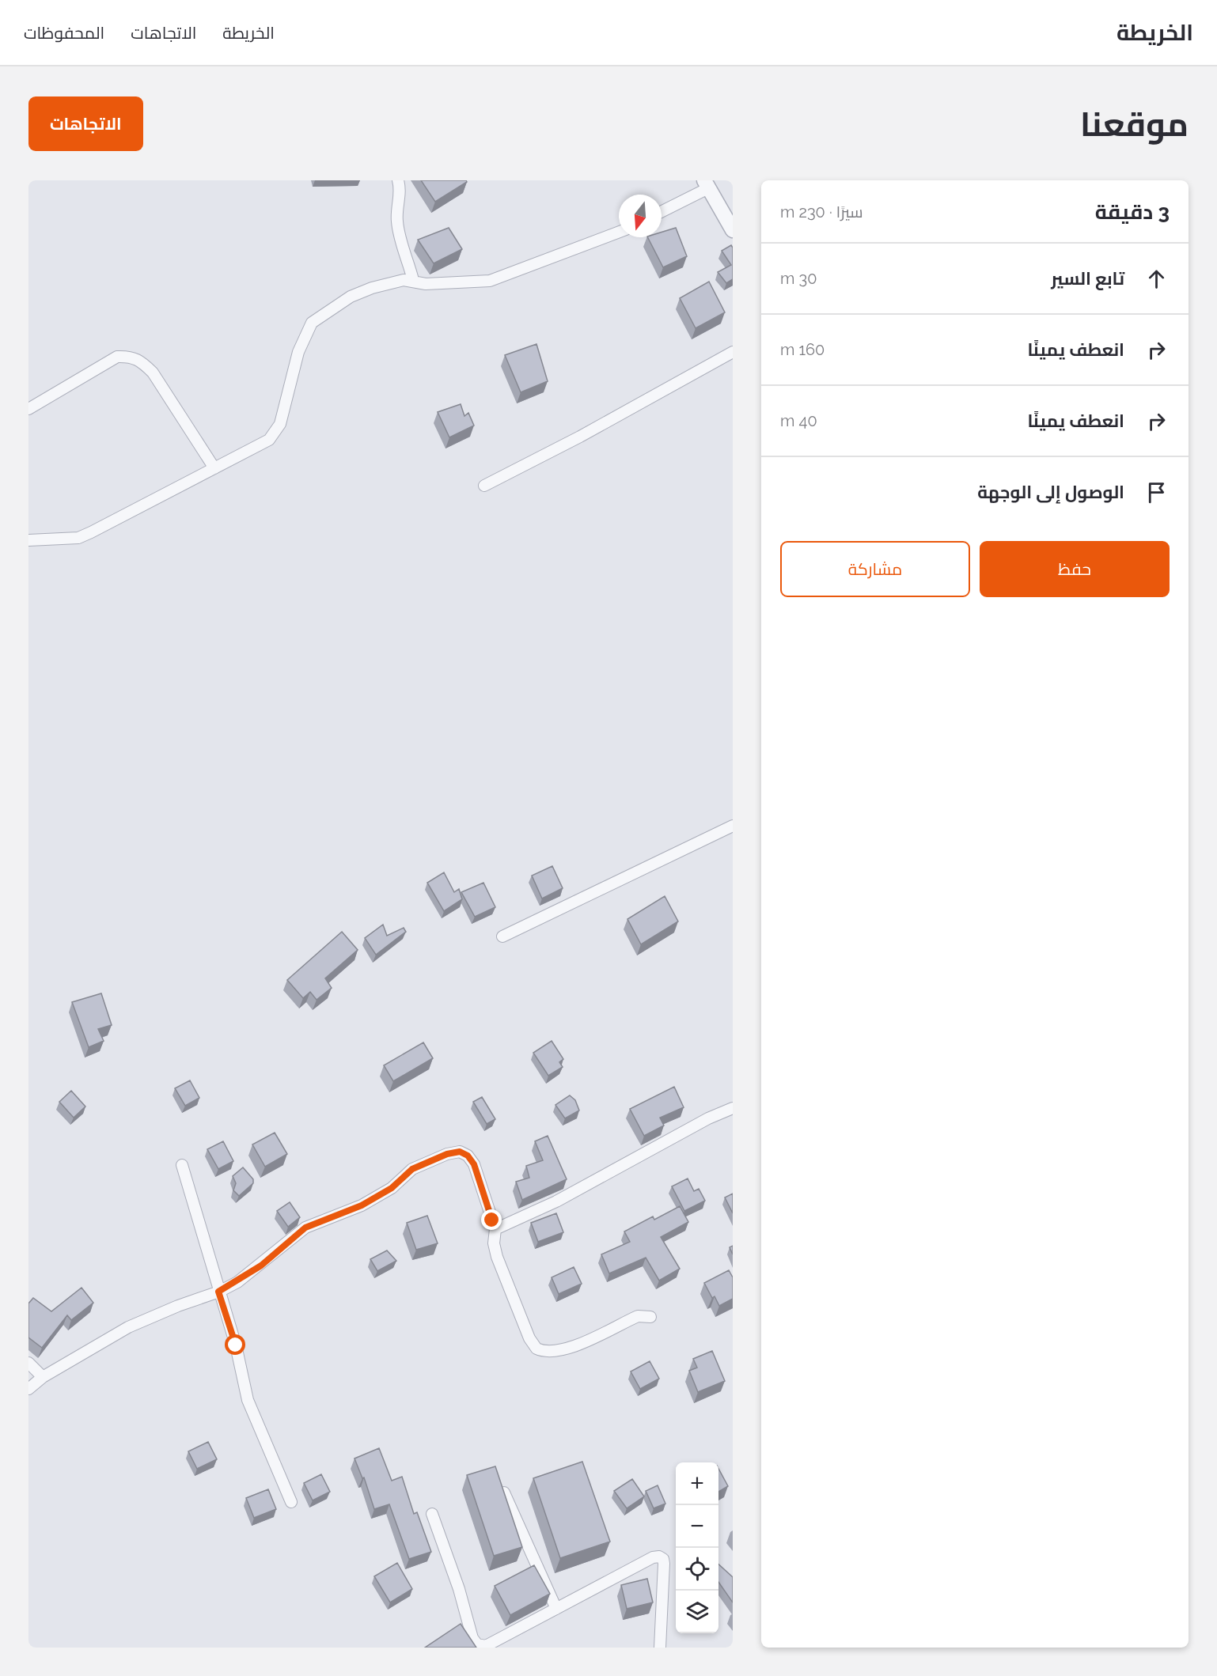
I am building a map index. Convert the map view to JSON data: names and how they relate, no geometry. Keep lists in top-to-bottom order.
{
  "north": "bottom",
  "page": {
    "header": "الخريطة",
    "nav": ["الخريطة", "الاتجاهات", "المحفوظات"],
    "title": "موقعنا",
    "buttons": [
      "الاتجاهات",
      ["حفظ", "مشاركة"]
    ],
    "heading": ["3 دقيقة", "سيرًا · 230 m"],
    "list": [
      ["تابع السير", "30 m"],
      ["انعطف يمينًا", "160 m"],
      ["انعطف يمينًا", "40 m"],
      "الوصول إلى الوجهة"
    ],
    "map_buttons": ["+", "−"]
  }
}
